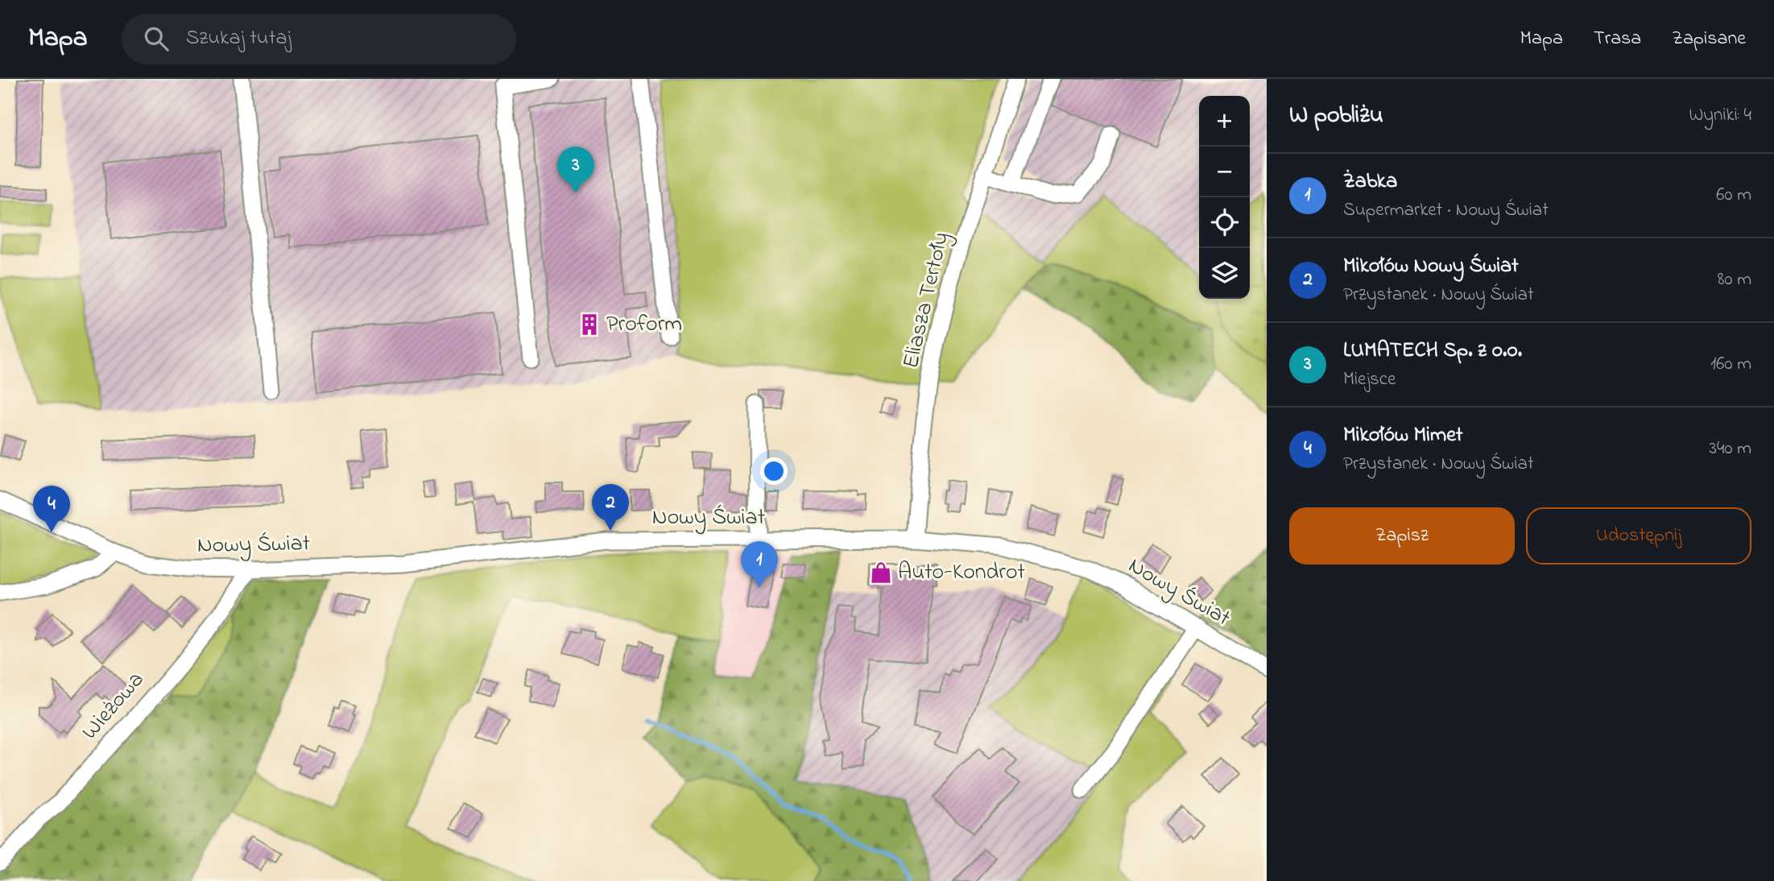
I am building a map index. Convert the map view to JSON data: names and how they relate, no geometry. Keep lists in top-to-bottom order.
{
  "streets": {
    "street": ["Eliasza Tertoły", "Nowy Świat", "Wieżowa"]
  },
  "crossings": [
    ["Eliasza Tertoły", "Nowy Świat"],
    ["Nowy Świat", "Wieżowa"]
  ],
  "places": {
    "building": ["Proform"],
    "shop": ["Auto-Kondrot"]
  },
  "page": {
    "header": "Mapa",
    "search": "Szukaj tutaj",
    "nav": ["Mapa", "Trasa", "Zapisane"],
    "heading": ["W pobliżu", "Wyniki: 4"],
    "map_buttons": ["+", "−"],
    "pins": [
      "3",
      "2",
      "4",
      "1"
    ],
    "list": [
      {
        "mark": "1",
        "name": "Żabka",
        "note": "Supermarket · Nowy Świat",
        "value": "60 m"
      },
      {
        "mark": "2",
        "name": "Mikołów Nowy Świat",
        "note": "Przystanek · Nowy Świat",
        "value": "80 m"
      },
      {
        "mark": "3",
        "name": "LUMATECH Sp. z o.o.",
        "note": "Miejsce",
        "value": "160 m"
      },
      {
        "mark": "4",
        "name": "Mikołów Mimet",
        "note": "Przystanek · Nowy Świat",
        "value": "340 m"
      }
    ],
    "buttons": ["Zapisz", "Udostępnij"]
  }
}
